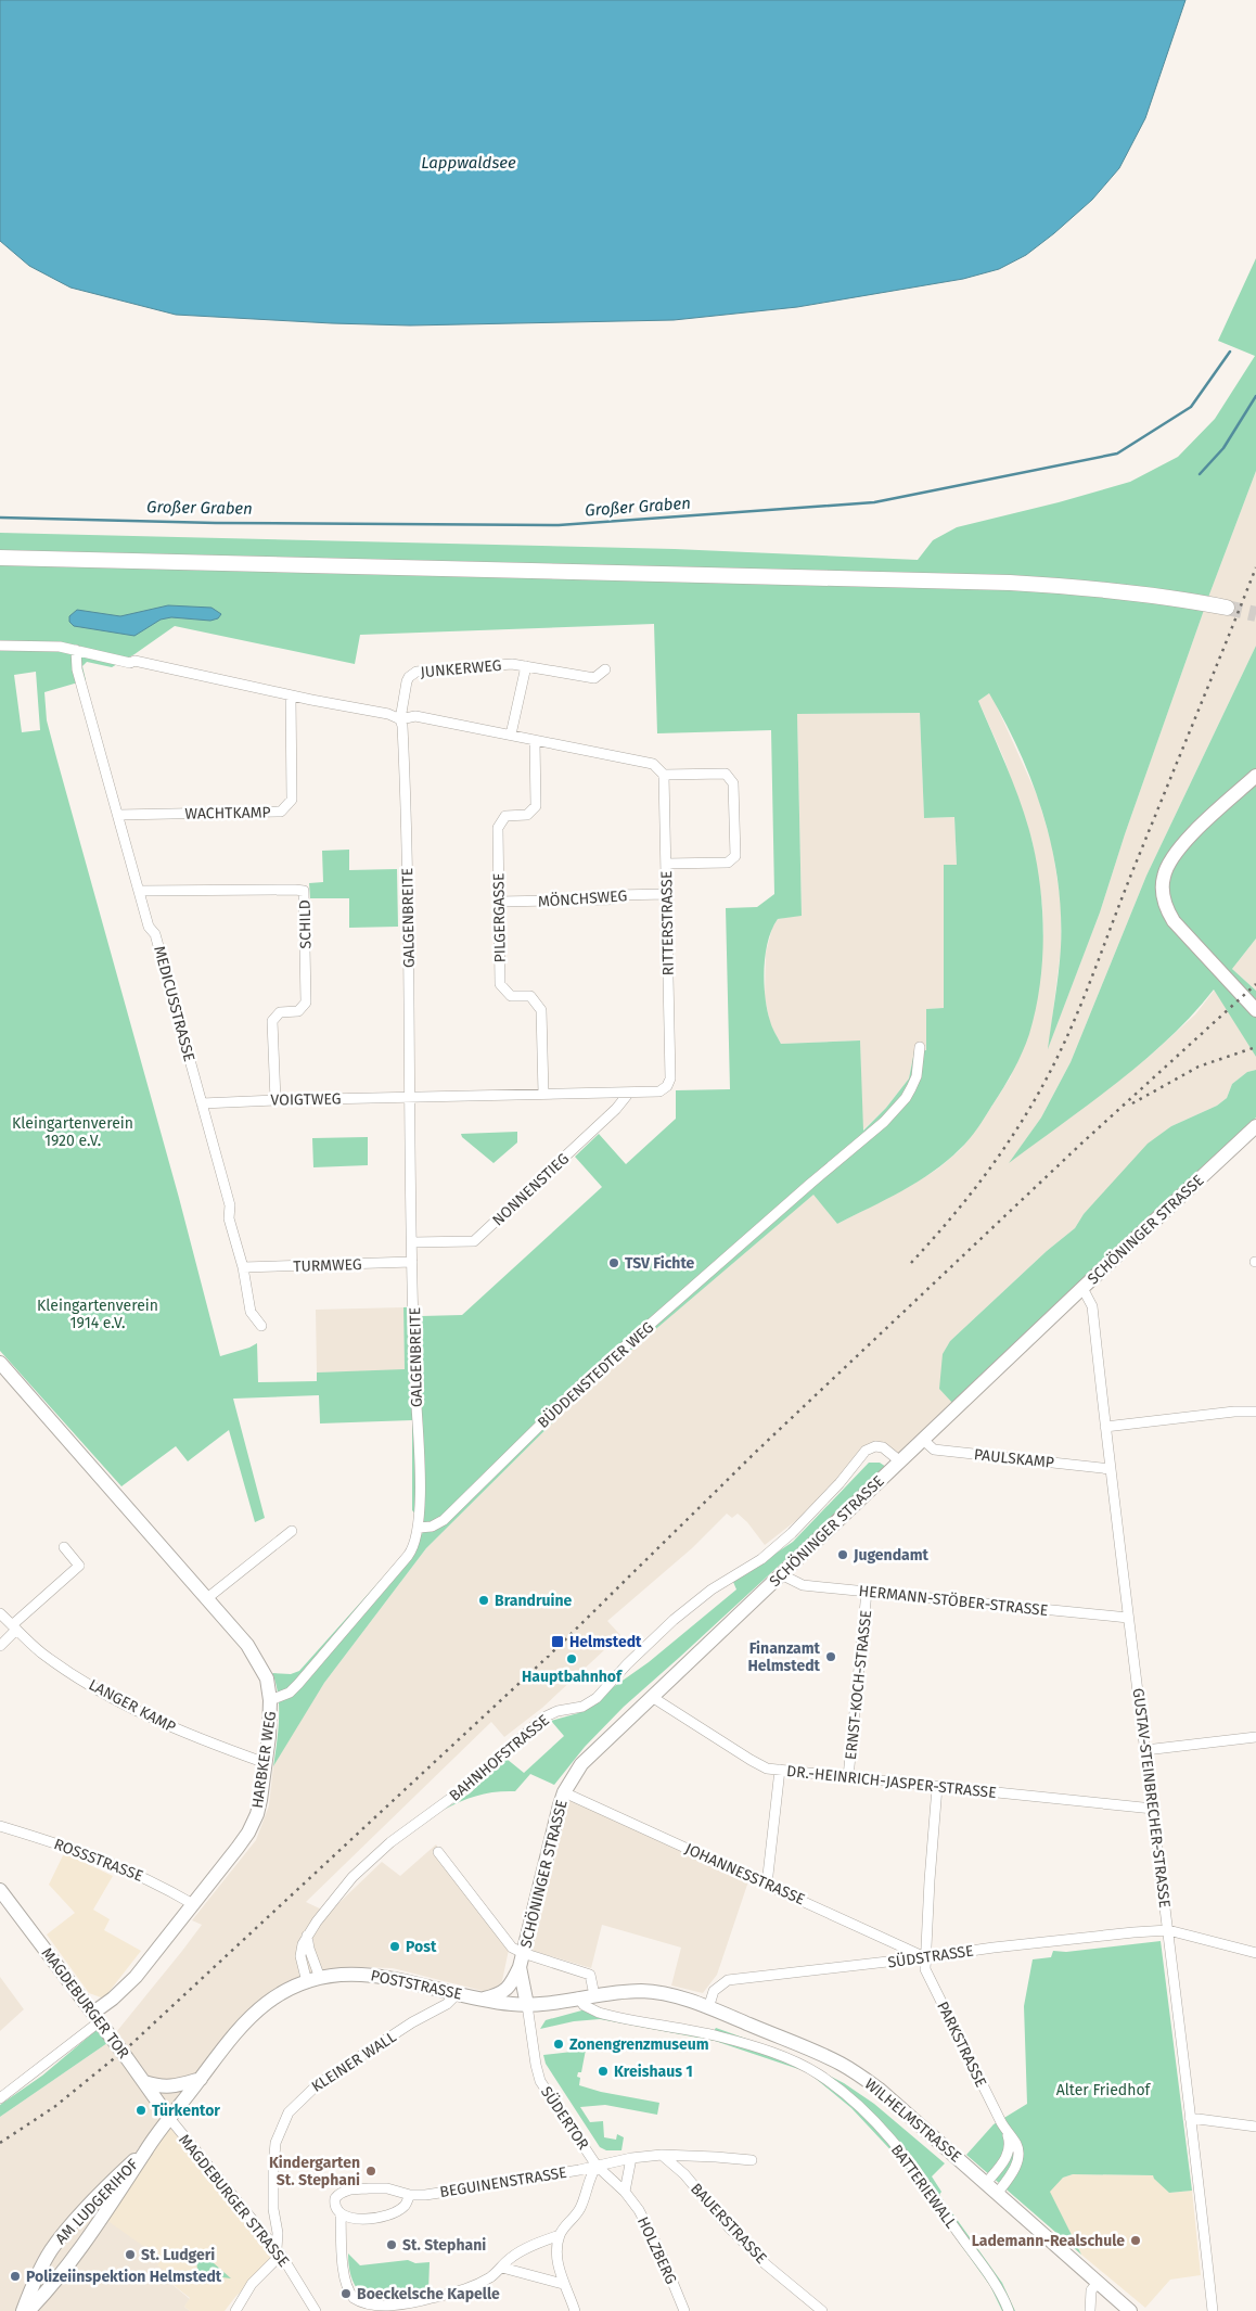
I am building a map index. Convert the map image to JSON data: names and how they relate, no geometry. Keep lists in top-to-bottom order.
{
  "streets": {
    "main road": [
      "SCHÖNINGER STRASSE",
      "HARBKER WEG",
      "POSTSTRASSE",
      "MAGDEBURGER TOR",
      "WILHELMSTRASSE",
      "AM LUDGERIHOF"
    ],
    "street": [
      "JUNKERWEG",
      "WACHTKAMP",
      "MÖNCHSWEG",
      "GALGENBREITE",
      "PILGERGASSE",
      "RITTERSTRASSE",
      "SCHILD",
      "MEDICUSSTRASSE",
      "VOIGTWEG",
      "NONNENSTIEG",
      "TURMWEG",
      "BÜDDENSTEDTER WEG",
      "PAULSKAMP",
      "HERMANN-STÖBER-STRASSE",
      "ERNST-KOCH-STRASSE",
      "LANGER KAMP",
      "BAHNHOFSTRASSE",
      "DR.-HEINRICH-JASPER-STRASSE",
      "GUSTAV-STEINBRECHER-STRASSE",
      "ROSSSTRASSE",
      "JOHANNESSTRASSE",
      "SÜDSTRASSE",
      "PARKSTRASSE",
      "KLEINER WALL",
      "SÜDERTOR",
      "BEGUINENSTRASSE",
      "BATTERIEWALL",
      "MAGDEBURGER STRASSE",
      "BAUERSTRASSE",
      "HOLZBERG"
    ]
  },
  "crossings": [
    ["JUNKERWEG", "GALGENBREITE"],
    ["WACHTKAMP", "MEDICUSSTRASSE"],
    ["MÖNCHSWEG", "PILGERGASSE"],
    ["MÖNCHSWEG", "RITTERSTRASSE"],
    ["GALGENBREITE", "RITTERSTRASSE"],
    ["GALGENBREITE", "VOIGTWEG"],
    ["GALGENBREITE", "NONNENSTIEG"],
    ["GALGENBREITE", "TURMWEG"],
    ["GALGENBREITE", "BÜDDENSTEDTER WEG"],
    ["PILGERGASSE", "RITTERSTRASSE"],
    ["RITTERSTRASSE", "VOIGTWEG"],
    ["RITTERSTRASSE", "NONNENSTIEG"],
    ["SCHILD", "MEDICUSSTRASSE"],
    ["SCHILD", "VOIGTWEG"],
    ["MEDICUSSTRASSE", "VOIGTWEG"],
    ["MEDICUSSTRASSE", "TURMWEG"],
    ["SCHÖNINGER STRASSE", "PAULSKAMP"],
    ["SCHÖNINGER STRASSE", "HERMANN-STÖBER-STRASSE"],
    ["SCHÖNINGER STRASSE", "BAHNHOFSTRASSE"],
    ["SCHÖNINGER STRASSE", "DR.-HEINRICH-JASPER-STRASSE"],
    ["SCHÖNINGER STRASSE", "GUSTAV-STEINBRECHER-STRASSE"],
    ["SCHÖNINGER STRASSE", "JOHANNESSTRASSE"],
    ["SCHÖNINGER STRASSE", "POSTSTRASSE"],
    ["SCHÖNINGER STRASSE", "SÜDERTOR"],
    ["SCHÖNINGER STRASSE", "WILHELMSTRASSE"],
    ["PAULSKAMP", "GUSTAV-STEINBRECHER-STRASSE"],
    ["HERMANN-STÖBER-STRASSE", "ERNST-KOCH-STRASSE"],
    ["HERMANN-STÖBER-STRASSE", "GUSTAV-STEINBRECHER-STRASSE"],
    ["ERNST-KOCH-STRASSE", "DR.-HEINRICH-JASPER-STRASSE"],
    ["LANGER KAMP", "HARBKER WEG"],
    ["BAHNHOFSTRASSE", "POSTSTRASSE"],
    ["HARBKER WEG", "ROSSSTRASSE"],
    ["HARBKER WEG", "MAGDEBURGER TOR"],
    ["DR.-HEINRICH-JASPER-STRASSE", "GUSTAV-STEINBRECHER-STRASSE"],
    ["DR.-HEINRICH-JASPER-STRASSE", "PARKSTRASSE"],
    ["GUSTAV-STEINBRECHER-STRASSE", "SÜDSTRASSE"],
    ["JOHANNESSTRASSE", "SÜDSTRASSE"],
    ["JOHANNESSTRASSE", "PARKSTRASSE"],
    ["SÜDSTRASSE", "PARKSTRASSE"],
    ["SÜDSTRASSE", "WILHELMSTRASSE"],
    ["POSTSTRASSE", "MAGDEBURGER TOR"],
    ["POSTSTRASSE", "KLEINER WALL"],
    ["POSTSTRASSE", "SÜDERTOR"],
    ["POSTSTRASSE", "WILHELMSTRASSE"],
    ["POSTSTRASSE", "MAGDEBURGER STRASSE"],
    ["POSTSTRASSE", "AM LUDGERIHOF"],
    ["MAGDEBURGER TOR", "MAGDEBURGER STRASSE"],
    ["MAGDEBURGER TOR", "AM LUDGERIHOF"],
    ["PARKSTRASSE", "WILHELMSTRASSE"],
    ["KLEINER WALL", "MAGDEBURGER STRASSE"],
    ["SÜDERTOR", "WILHELMSTRASSE"],
    ["SÜDERTOR", "BEGUINENSTRASSE"],
    ["SÜDERTOR", "HOLZBERG"],
    ["WILHELMSTRASSE", "BATTERIEWALL"],
    ["BEGUINENSTRASSE", "BAUERSTRASSE"],
    ["MAGDEBURGER STRASSE", "AM LUDGERIHOF"]
  ],
  "water": ["Lappwaldsee", "Großer Graben"],
  "parks": ["Kleingartenverein 1920 e.V.", "Kleingartenverein 1914 e.V.", "Alter Friedhof"],
  "places": {
    "other": [
      "TSV Fichte",
      "Jugendamt",
      "Brandruine",
      "Finanzamt Helmstedt",
      "Hauptbahnhof",
      "Post",
      "Zonengrenzmuseum",
      "Kreishaus 1",
      "Türkentor",
      "Kindergarten St. Stephani",
      "Lademann-Realschule",
      "St. Stephani",
      "St. Ludgeri",
      "Polizeiinspektion Helmstedt",
      "Boeckelsche Kapelle"
    ],
    "transit": ["Helmstedt"]
  }
}
